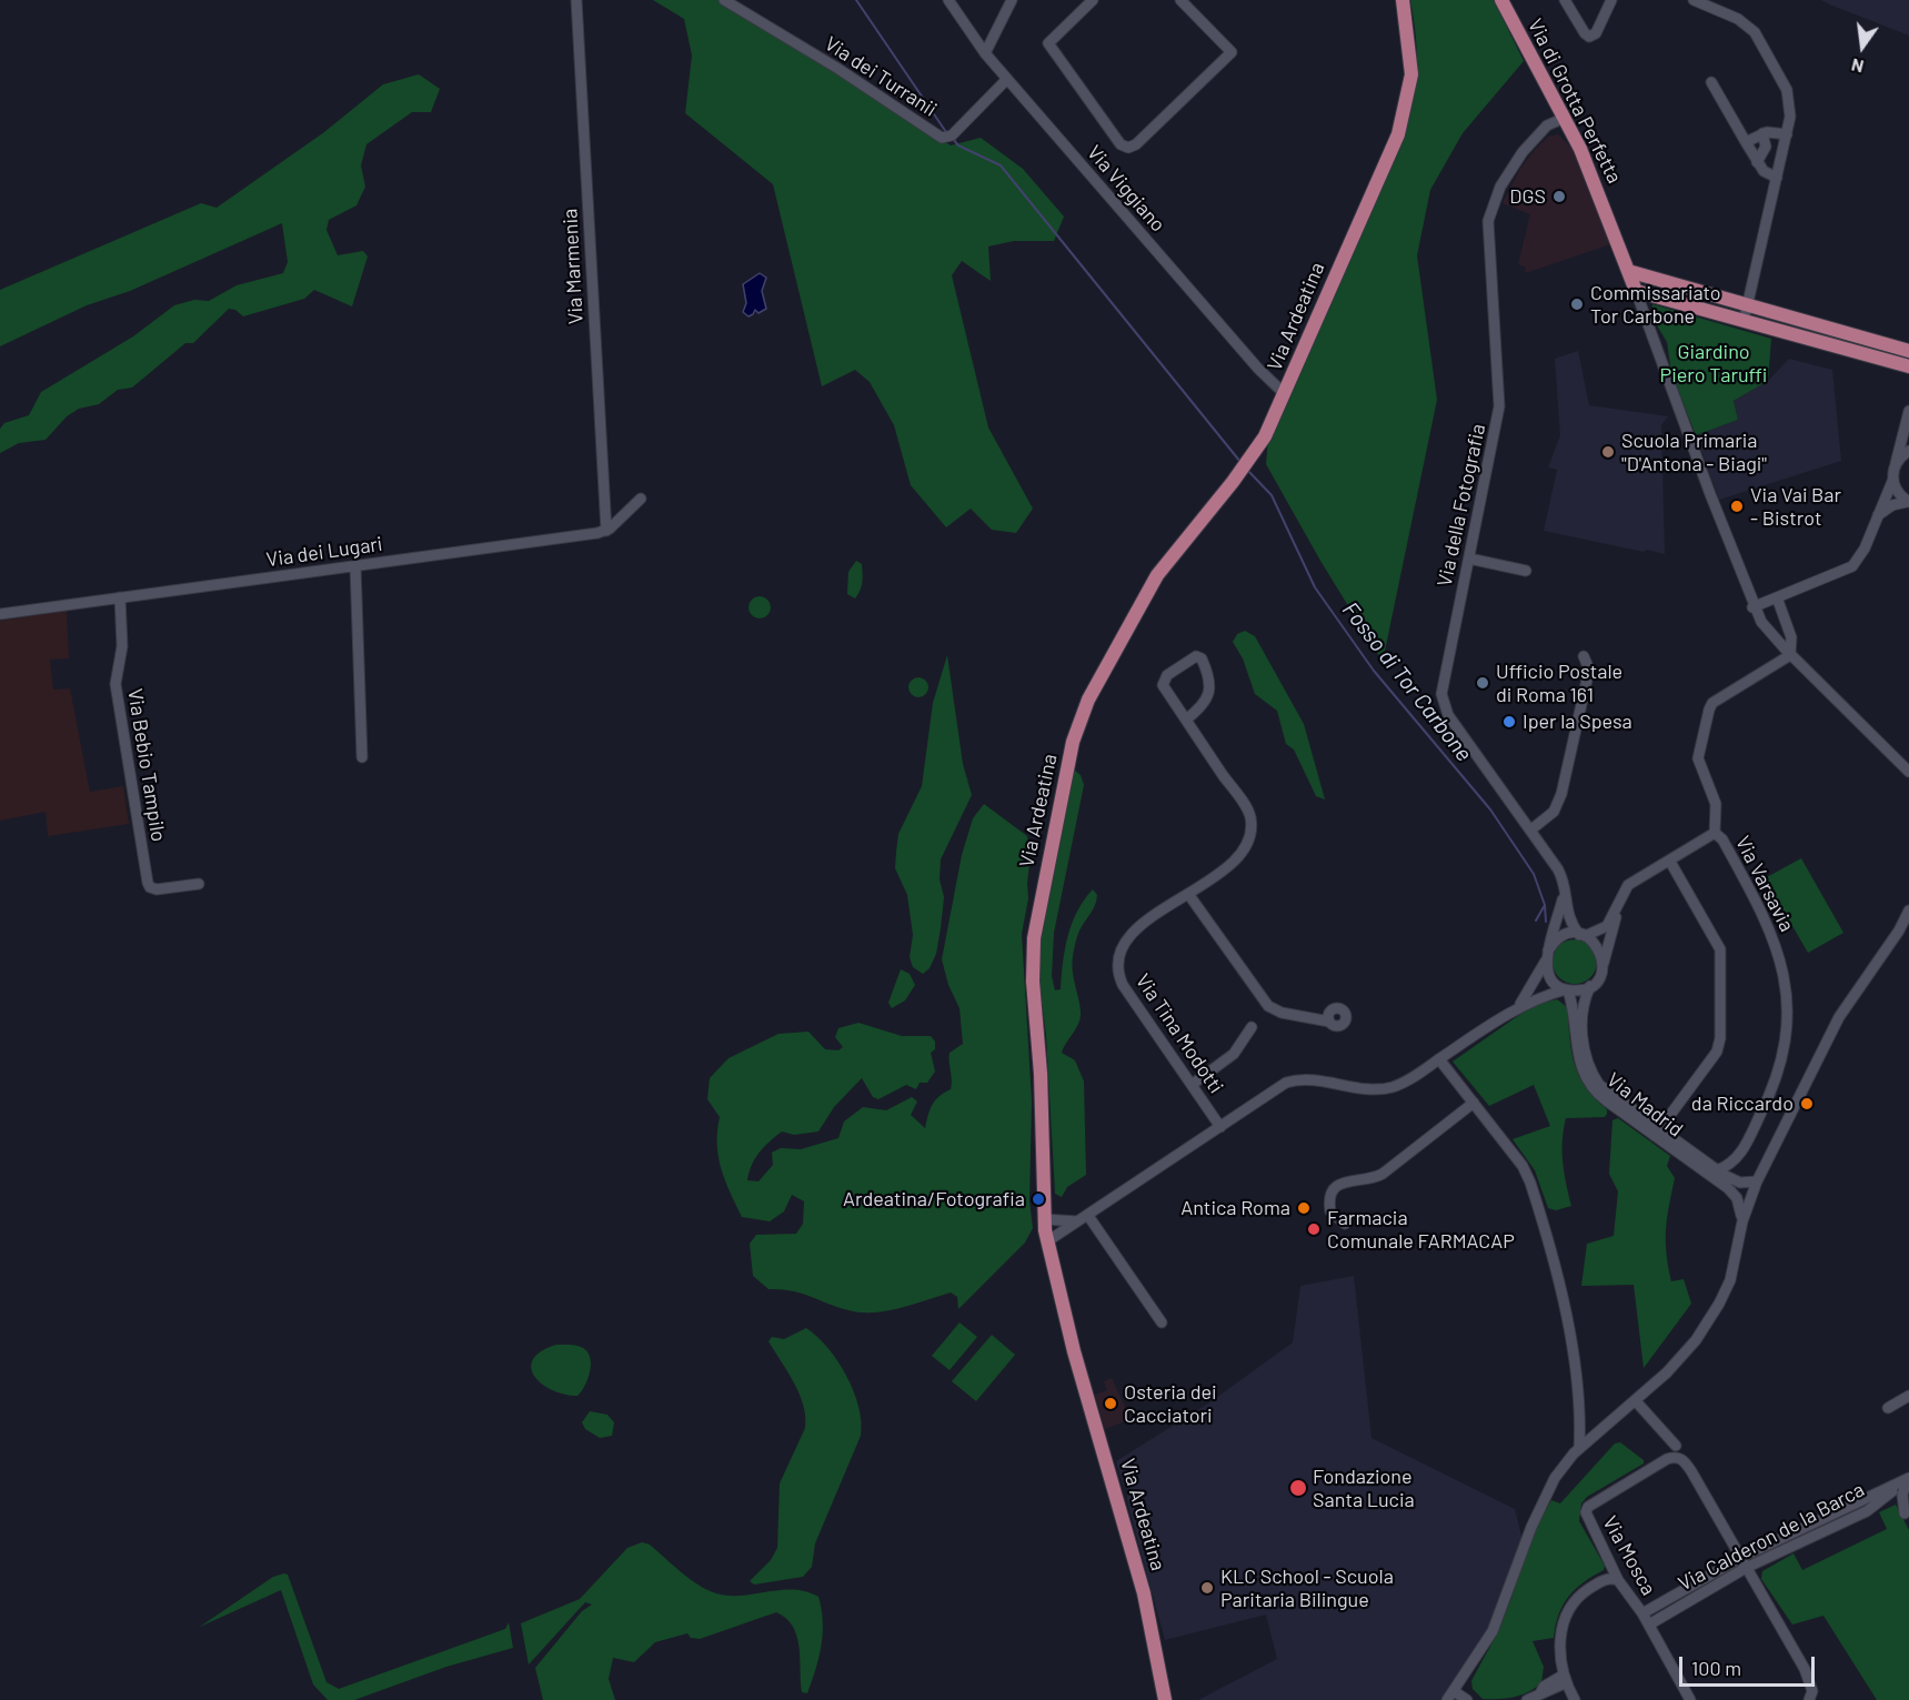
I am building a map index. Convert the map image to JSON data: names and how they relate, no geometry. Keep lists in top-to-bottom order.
{
  "streets": {
    "main road": ["Via di Grotta Perfetta", "Via Ardeatina"],
    "street": [
      "Via dei Turranii",
      "Via Viggiano",
      "Via Marmenia",
      "Via della Fotografia",
      "Via dei Lugari",
      "Via Bebio Tampilo",
      "Via Varsavia",
      "Via Tina Modotti",
      "Via Madrid",
      "Via Calderon de la Barca",
      "Via Mosca"
    ]
  },
  "crossings": [
    ["Via dei Turranii", "Via Viggiano"],
    ["Via di Grotta Perfetta", "Via della Fotografia"],
    ["Via Viggiano", "Via Ardeatina"],
    ["Via Marmenia", "Via dei Lugari"],
    ["Via della Fotografia", "Via Madrid"],
    ["Via dei Lugari", "Via Bebio Tampilo"],
    ["Via Varsavia", "Via Madrid"],
    ["Via Calderon de la Barca", "Via Mosca"]
  ],
  "water": ["Fosso di Tor Carbone"],
  "parks": ["Giardino Piero Taruffi"],
  "places": [
    "DGS",
    "Commissariato Tor Carbone",
    "Scuola Primaria \"D'Antona - Biagi\"",
    "Via Vai Bar - Bistrot",
    "Ufficio Postale di Roma 161",
    "Iper la Spesa",
    "da Riccardo",
    "Ardeatina/Fotografia",
    "Antica Roma",
    "Farmacia Comunale FARMACAP",
    "Osteria dei Cacciatori",
    "Fondazione Santa Lucia",
    "KLC School - Scuola Paritaria Bilingue"
  ],
  "scale_bar": "100 m",
  "north": "bottom"
}
